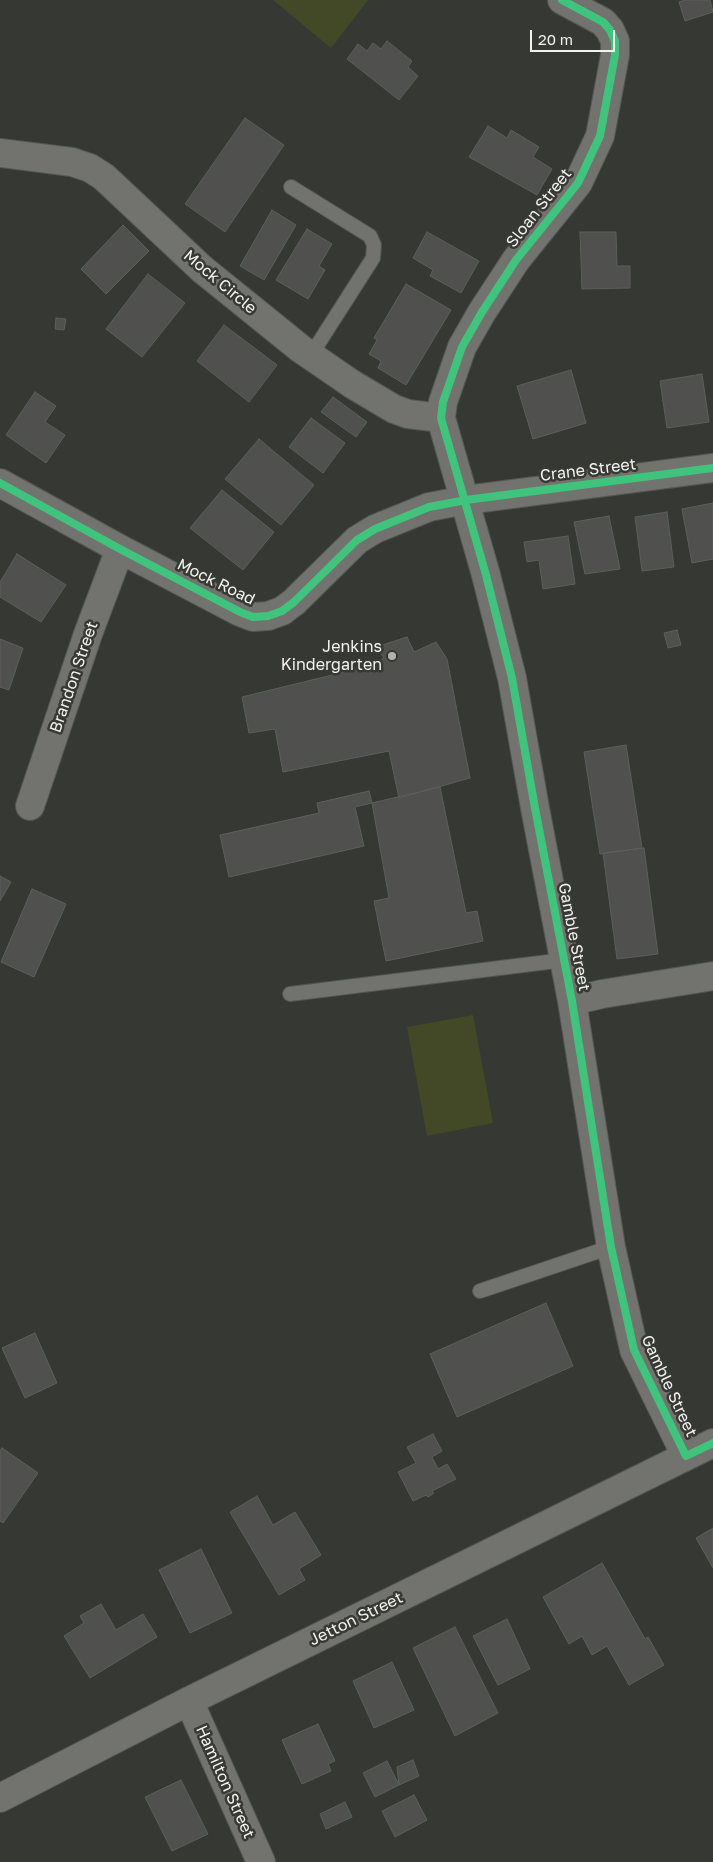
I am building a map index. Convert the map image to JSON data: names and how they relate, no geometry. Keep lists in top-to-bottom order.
{
  "streets": {
    "street": [
      "Sloan Street",
      "Mock Circle",
      "Crane Street",
      "Mock Road",
      "Brandon Street",
      "Gamble Street",
      "Jetton Street",
      "Hamilton Street"
    ]
  },
  "crossings": [
    ["Sloan Street", "Mock Circle"],
    ["Sloan Street", "Gamble Street"],
    ["Mock Circle", "Gamble Street"],
    ["Crane Street", "Mock Road"],
    ["Crane Street", "Gamble Street"],
    ["Mock Road", "Brandon Street"],
    ["Mock Road", "Gamble Street"],
    ["Gamble Street", "Jetton Street"],
    ["Jetton Street", "Hamilton Street"]
  ],
  "places": ["Jenkins Kindergarten"],
  "scale_bar": "20 m"
}
